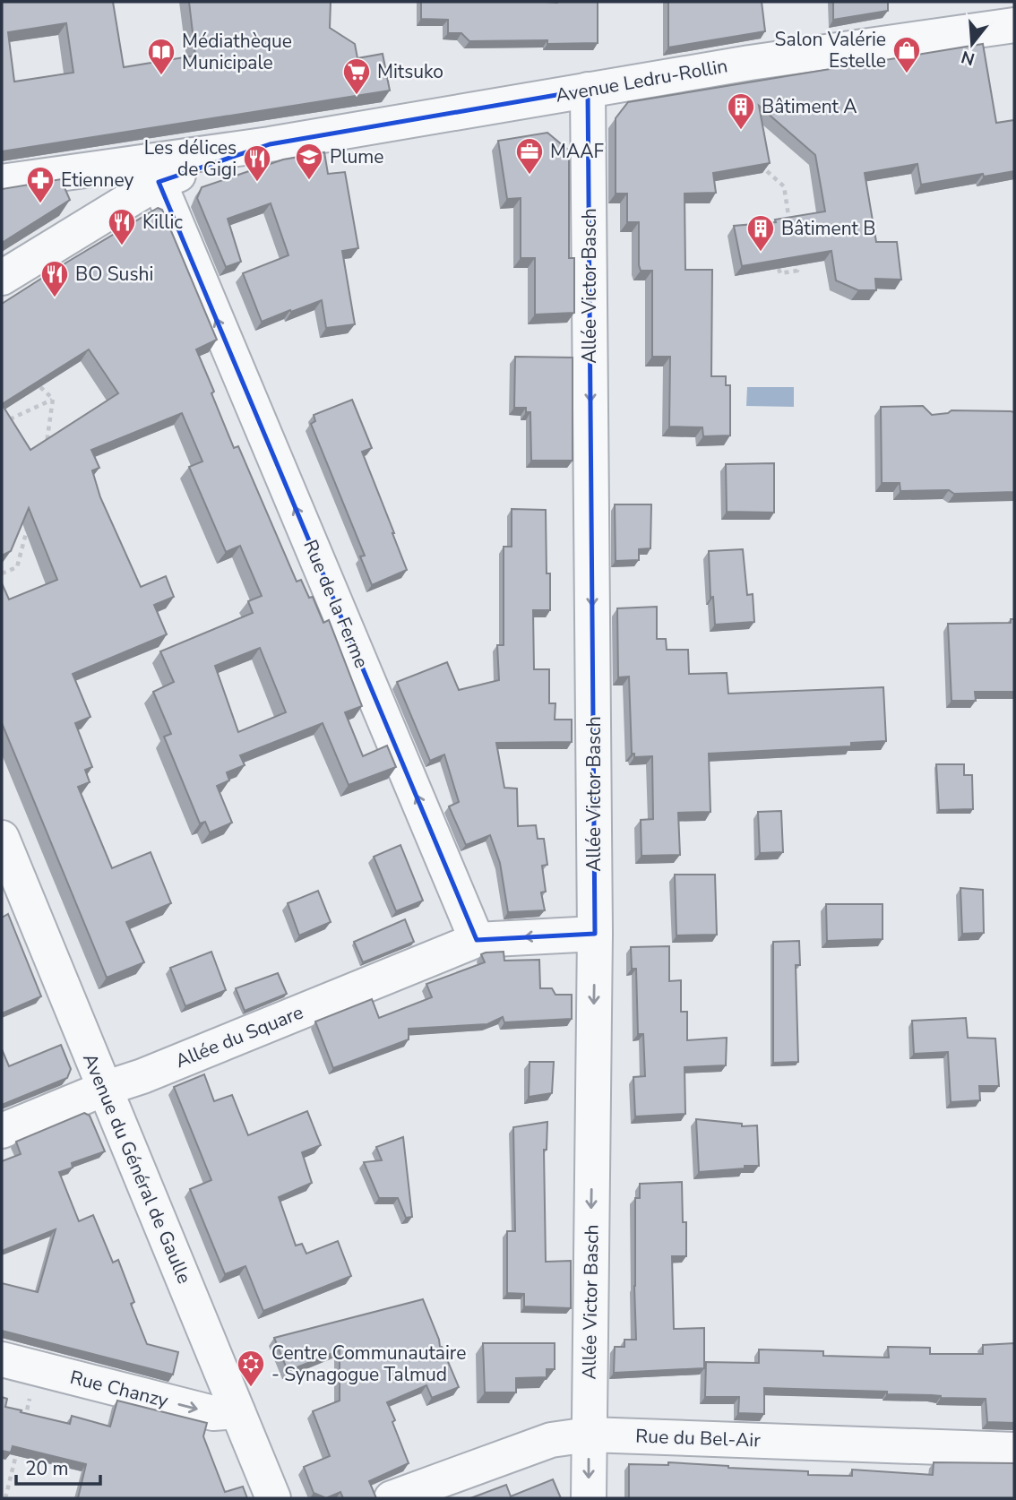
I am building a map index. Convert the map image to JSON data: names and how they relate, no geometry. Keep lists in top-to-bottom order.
{
  "streets": {
    "street": [
      "Avenue Ledru-Rollin",
      "Allée Victor Basch",
      "Rue de la Ferme",
      "Allée du Square",
      "Avenue du Général de Gaulle",
      "Rue Chanzy",
      "Rue du Bel-Air"
    ]
  },
  "crossings": [
    ["Avenue Ledru-Rollin", "Allée Victor Basch"],
    ["Avenue Ledru-Rollin", "Rue de la Ferme"],
    ["Allée Victor Basch", "Rue du Bel-Air"],
    ["Rue de la Ferme", "Allée du Square"],
    ["Allée du Square", "Avenue du Général de Gaulle"],
    ["Avenue du Général de Gaulle", "Rue Chanzy"]
  ],
  "one_way": ["Allée Victor Basch", "Rue de la Ferme", "Rue Chanzy"],
  "places": {
    "shop": ["Salon Valérie Estelle"],
    "library": ["Médiathèque Municipale"],
    "supermarket": ["Mitsuko"],
    "building": ["Bâtiment A", "Bâtiment B"],
    "office": ["MAAF"],
    "school or university": ["Plume"],
    "restaurant": ["Les délices de Gigi", "Killic", "BO Sushi"],
    "pharmacy": ["Etienney"],
    "synagogue": ["Centre Communautaire - Synagogue Talmud"]
  },
  "scale_bar": "20 m",
  "north": "bottom"
}
